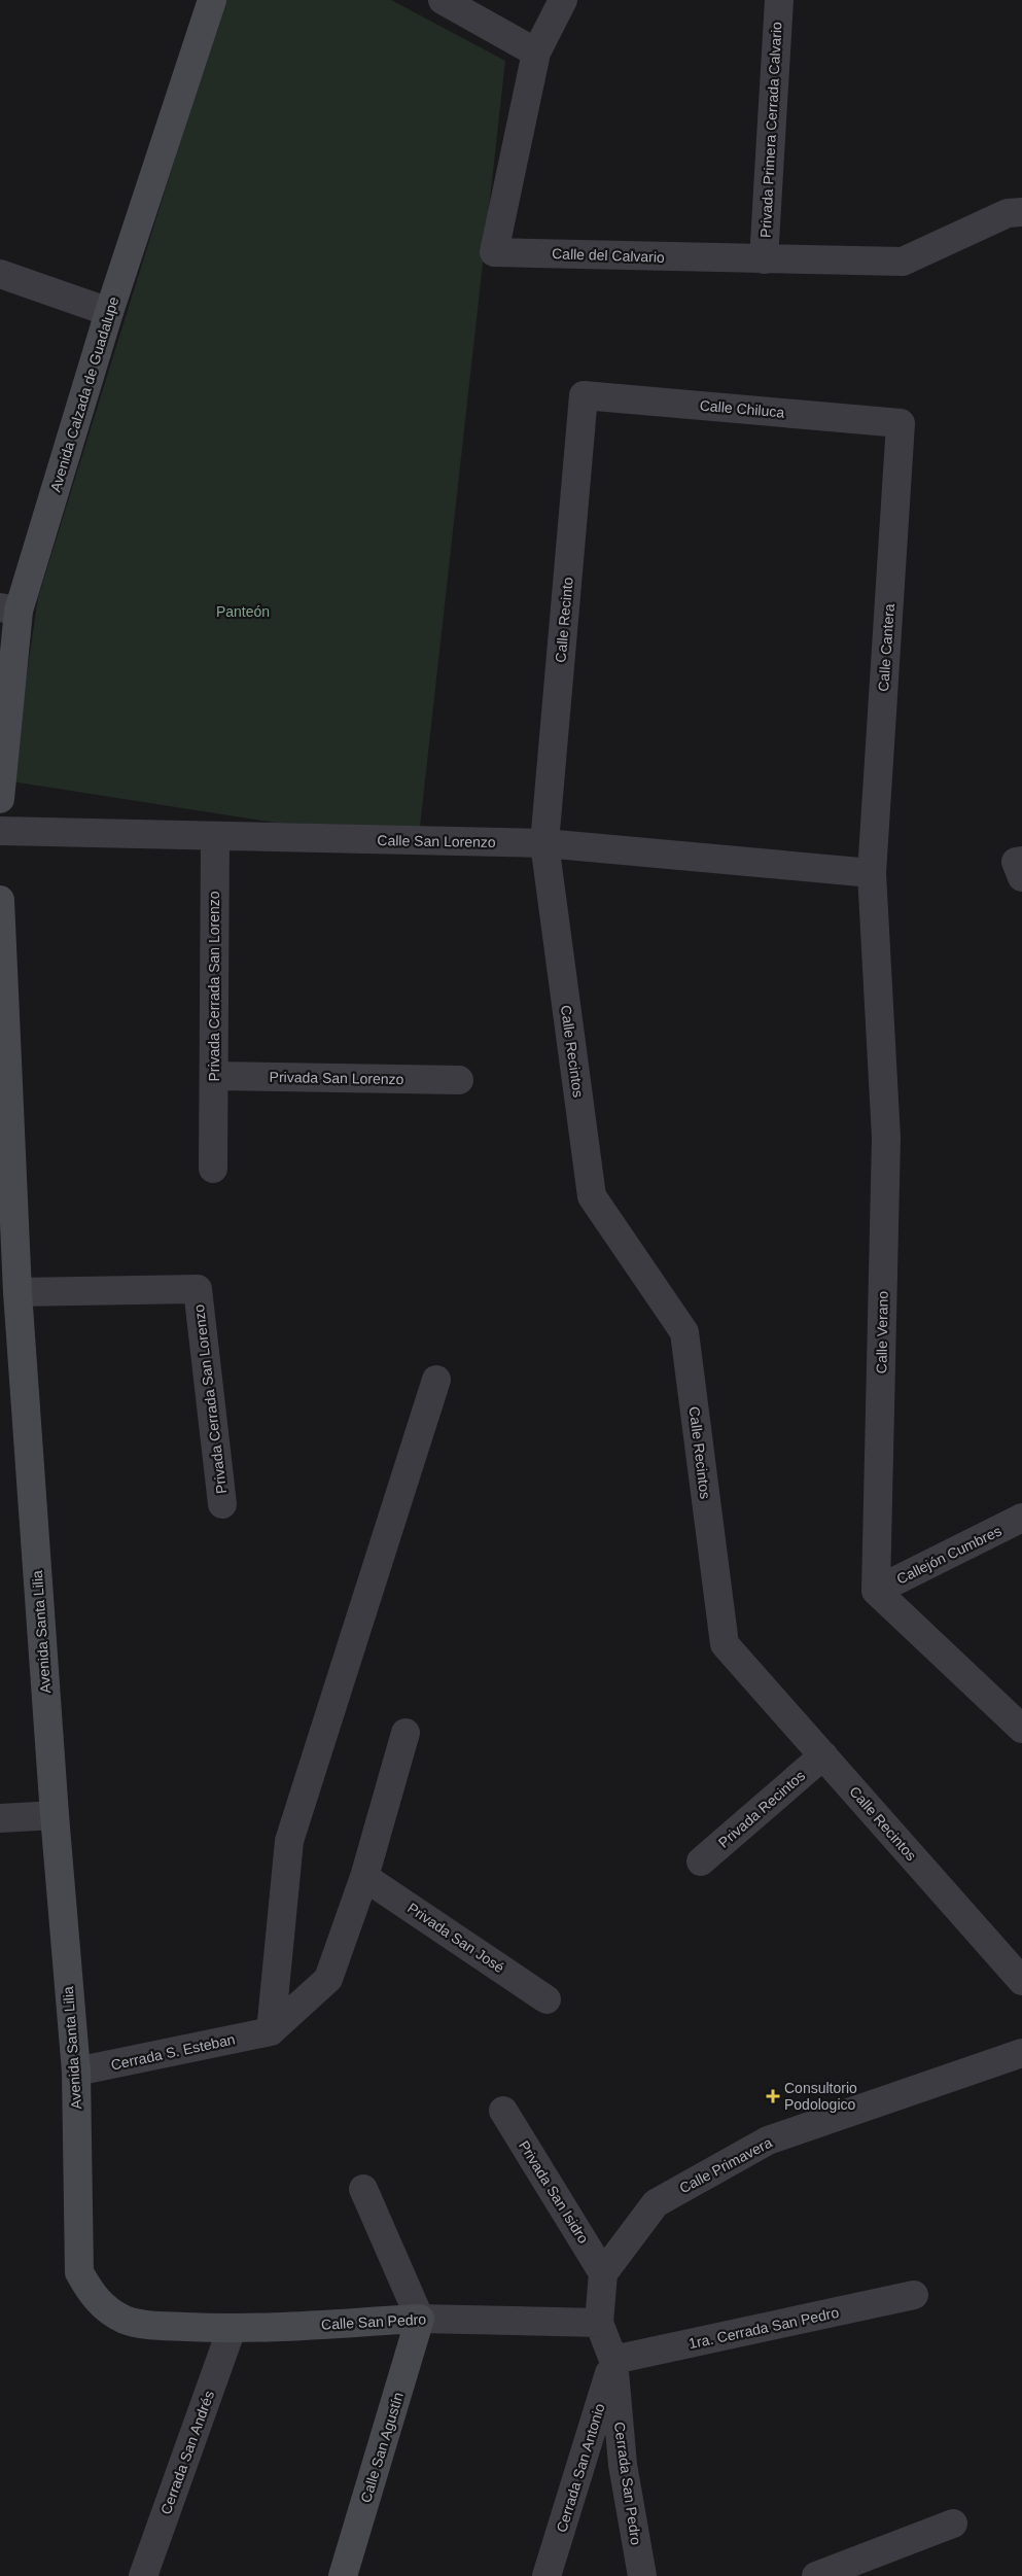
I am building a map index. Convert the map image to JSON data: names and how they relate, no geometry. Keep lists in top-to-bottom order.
{
  "streets": {
    "street": [
      "Privada Primera Cerrada Calvario",
      "Calle del Calvario",
      "Avenida Calzada de Guadalupe",
      "Calle Chiluca",
      "Calle Recinto",
      "Calle Cantera",
      "Calle San Lorenzo",
      "Privada Cerrada San Lorenzo",
      "Calle Recintos",
      "Privada San Lorenzo",
      "Calle Verano",
      "Callejón Cumbres",
      "Avenida Santa Lilia",
      "Privada Recintos",
      "Privada San José",
      "Cerrada S. Esteban",
      "Calle Primavera",
      "Privada San Isidro",
      "Calle San Pedro",
      "1ra. Cerrada San Pedro",
      "Calle San Agustín",
      "Cerrada San Andrés",
      "Cerrada San Antonio",
      "Cerrada San Pedro"
    ]
  },
  "crossings": [
    ["Privada Primera Cerrada Calvario", "Calle del Calvario"],
    ["Calle Chiluca", "Calle Recinto"],
    ["Calle Chiluca", "Calle Cantera"],
    ["Calle Recinto", "Calle San Lorenzo"],
    ["Calle Recinto", "Calle Recintos"],
    ["Calle Cantera", "Calle San Lorenzo"],
    ["Calle Cantera", "Calle Verano"],
    ["Calle San Lorenzo", "Privada Cerrada San Lorenzo"],
    ["Calle San Lorenzo", "Calle Recintos"],
    ["Calle San Lorenzo", "Calle Verano"],
    ["Privada Cerrada San Lorenzo", "Privada San Lorenzo"],
    ["Privada Cerrada San Lorenzo", "Avenida Santa Lilia"],
    ["Calle Recintos", "Privada Recintos"],
    ["Calle Verano", "Callejón Cumbres"],
    ["Avenida Santa Lilia", "Cerrada S. Esteban"],
    ["Avenida Santa Lilia", "Calle San Pedro"],
    ["Calle Primavera", "Privada San Isidro"],
    ["Calle San Pedro", "Calle San Agustín"],
    ["Calle San Pedro", "Cerrada San Andrés"],
    ["1ra. Cerrada San Pedro", "Cerrada San Antonio"],
    ["1ra. Cerrada San Pedro", "Cerrada San Pedro"],
    ["Cerrada San Antonio", "Cerrada San Pedro"]
  ],
  "parks": ["Panteón"],
  "places": {
    "health": ["Consultorio Podologico"]
  }
}
